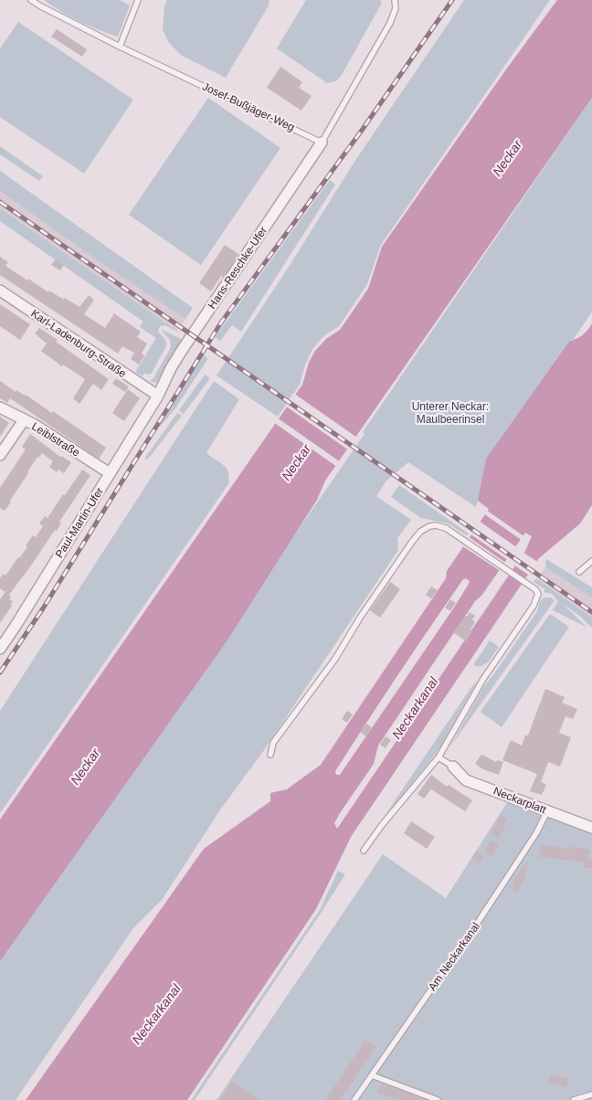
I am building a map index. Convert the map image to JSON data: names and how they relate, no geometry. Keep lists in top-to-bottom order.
{
  "streets": {
    "street": [
      "Hans-Reschke-Ufer",
      "Karl-Ladenburg-Straße",
      "Leiblstraße",
      "Paul-Martin-Ufer",
      "Neckarplatt"
    ],
    "lane": ["Josef-Bußjäger-Weg", "Am Neckarkanal"]
  },
  "crossings": [
    ["Josef-Bußjäger-Weg", "Hans-Reschke-Ufer"],
    ["Hans-Reschke-Ufer", "Karl-Ladenburg-Straße"],
    ["Hans-Reschke-Ufer", "Paul-Martin-Ufer"],
    ["Karl-Ladenburg-Straße", "Paul-Martin-Ufer"],
    ["Leiblstraße", "Paul-Martin-Ufer"],
    ["Neckarplatt", "Am Neckarkanal"]
  ],
  "water": ["Neckar", "Neckarkanal"],
  "parks": ["Unterer Neckar: Maulbeerinsel"]
}
